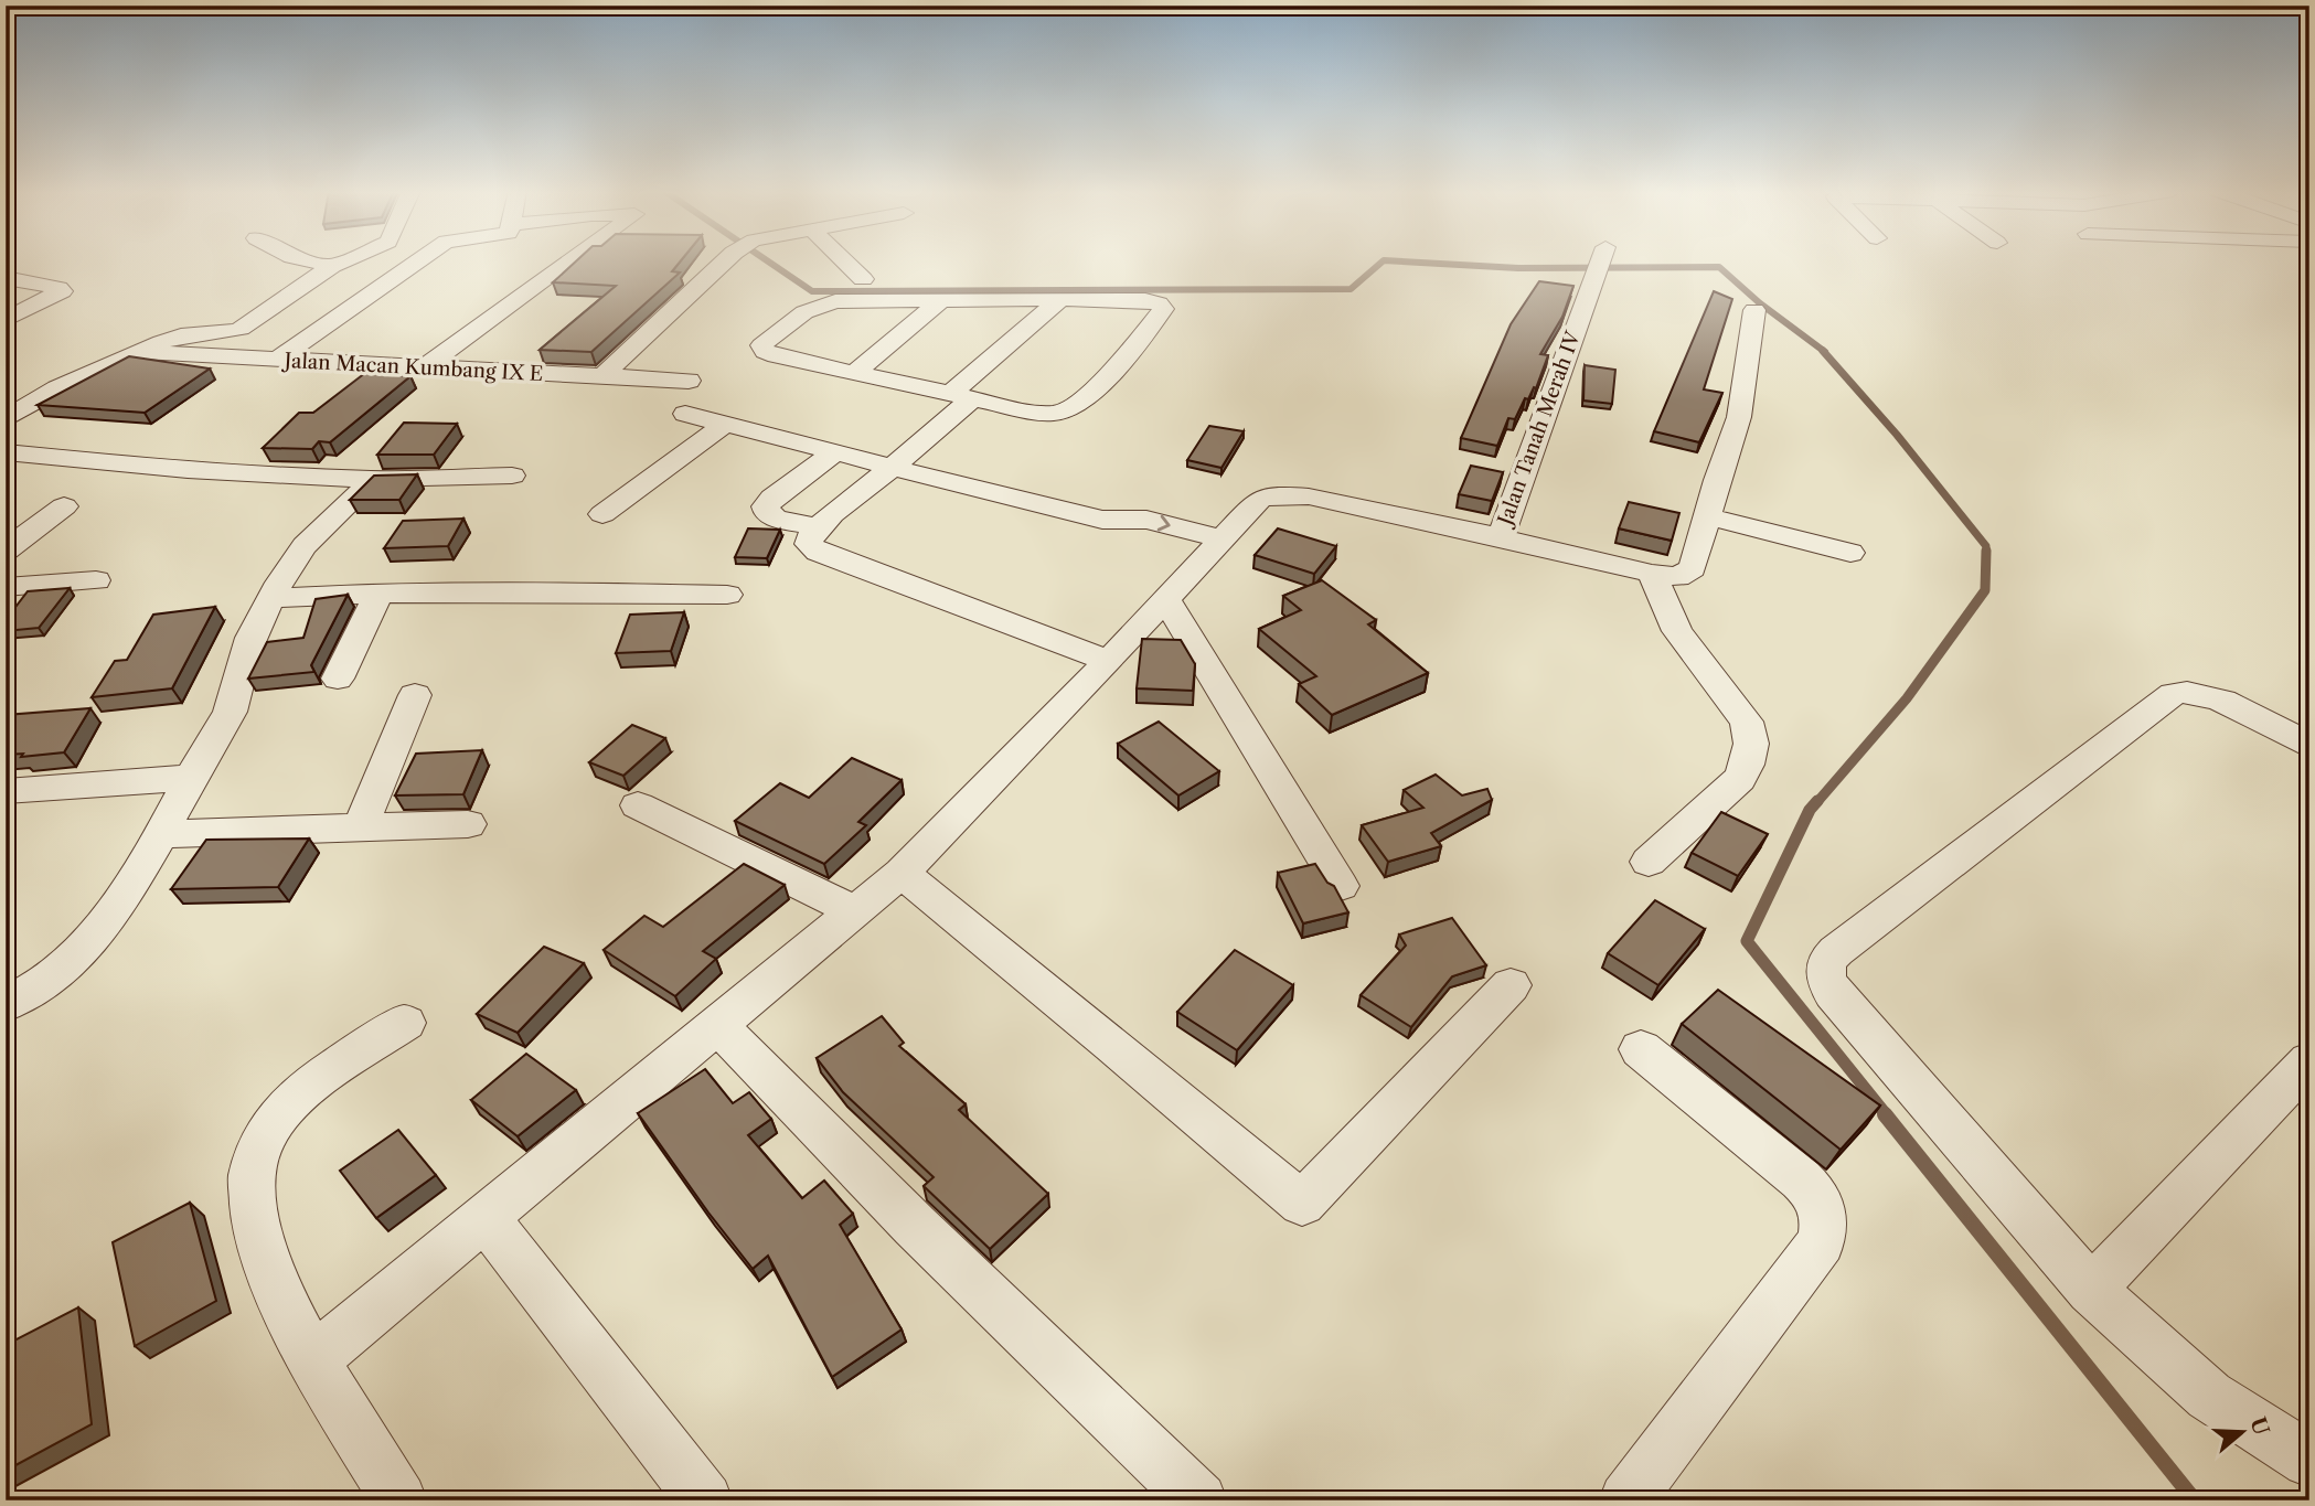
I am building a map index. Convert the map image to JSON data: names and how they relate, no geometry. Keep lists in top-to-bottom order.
{
  "streets": {
    "street": ["Jalan Macan Kumbang IX E", "Jalan Tanah Merah IV"]
  },
  "north": "right"
}
